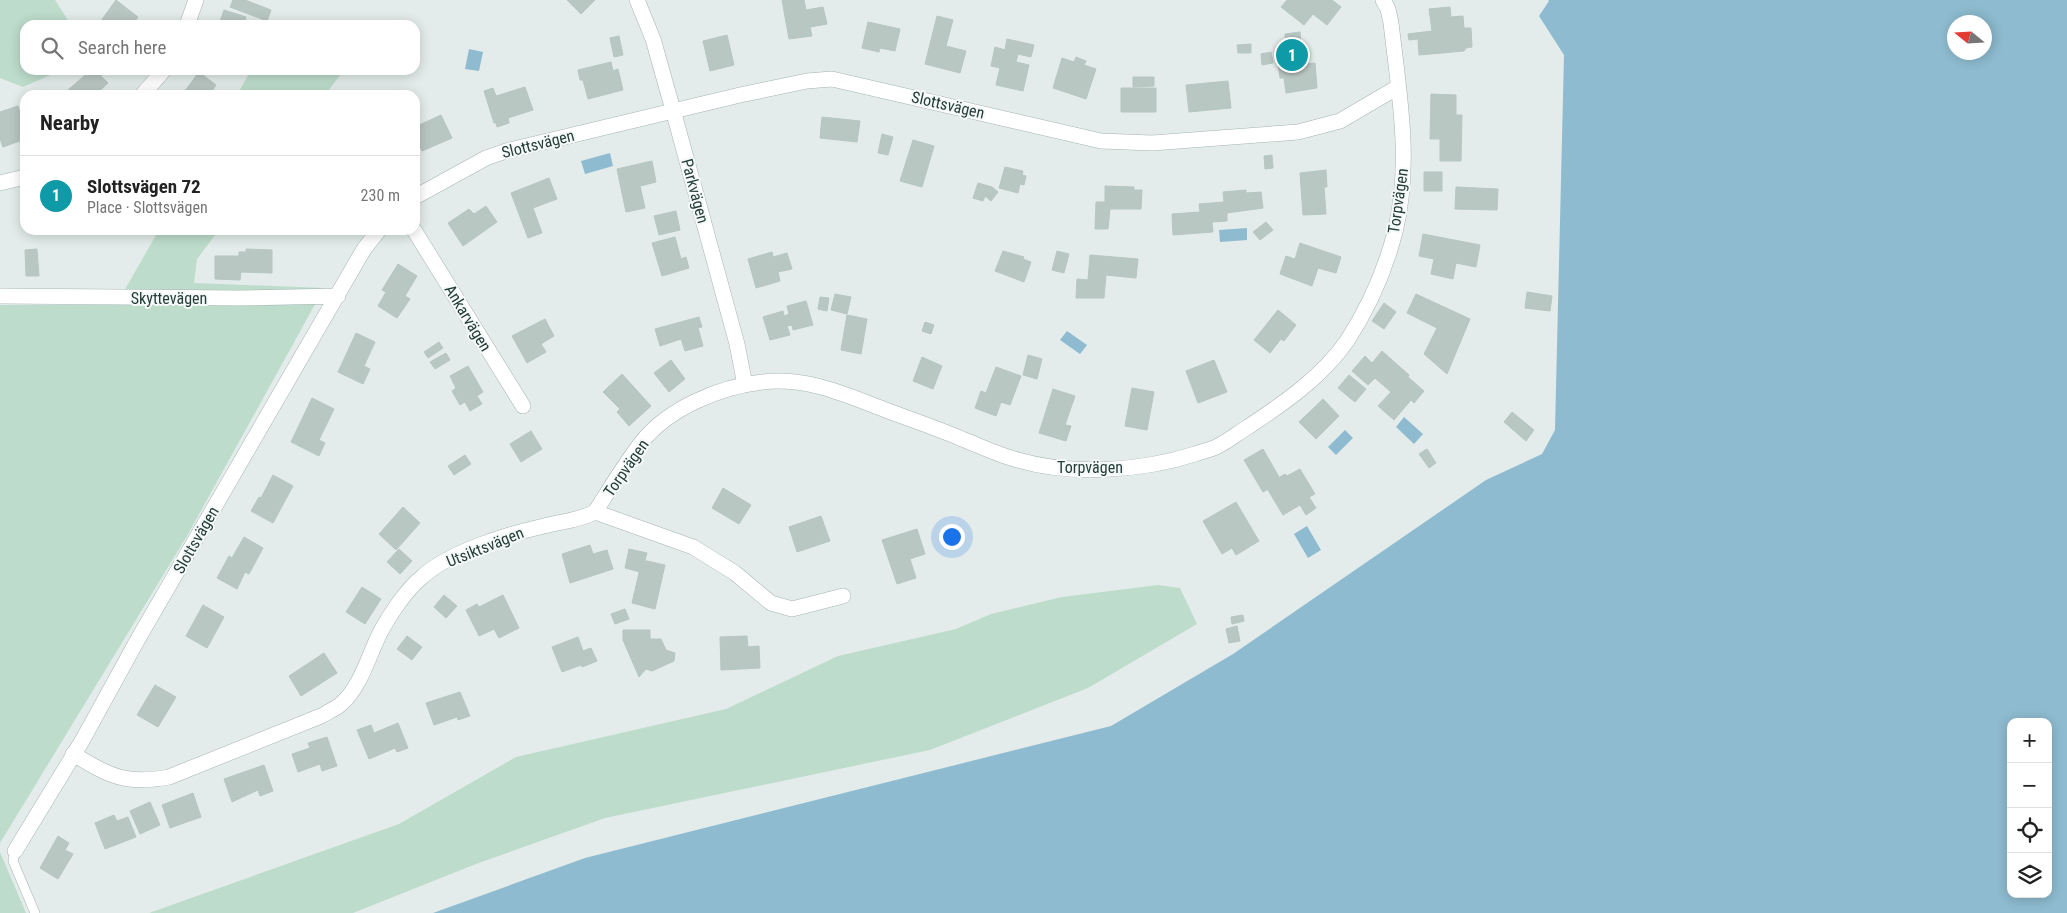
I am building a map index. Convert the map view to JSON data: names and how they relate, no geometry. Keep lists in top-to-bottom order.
{
  "streets": {
    "street": [
      "Slottsvägen",
      "Parkvägen",
      "Torpvägen",
      "Skyttevägen",
      "Ankarvägen",
      "Utsiktsvägen"
    ]
  },
  "crossings": [
    ["Slottsvägen", "Parkvägen"],
    ["Slottsvägen", "Torpvägen"],
    ["Slottsvägen", "Skyttevägen"],
    ["Slottsvägen", "Utsiktsvägen"],
    ["Parkvägen", "Torpvägen"],
    ["Torpvägen", "Utsiktsvägen"]
  ],
  "north": "left",
  "page": {
    "search": "Search here",
    "pins": "1",
    "heading": "Nearby",
    "list": [
      {
        "mark": "1",
        "name": "Slottsvägen 72",
        "note": "Place · Slottsvägen",
        "value": "230 m"
      }
    ],
    "map_buttons": ["+", "−"]
  }
}
